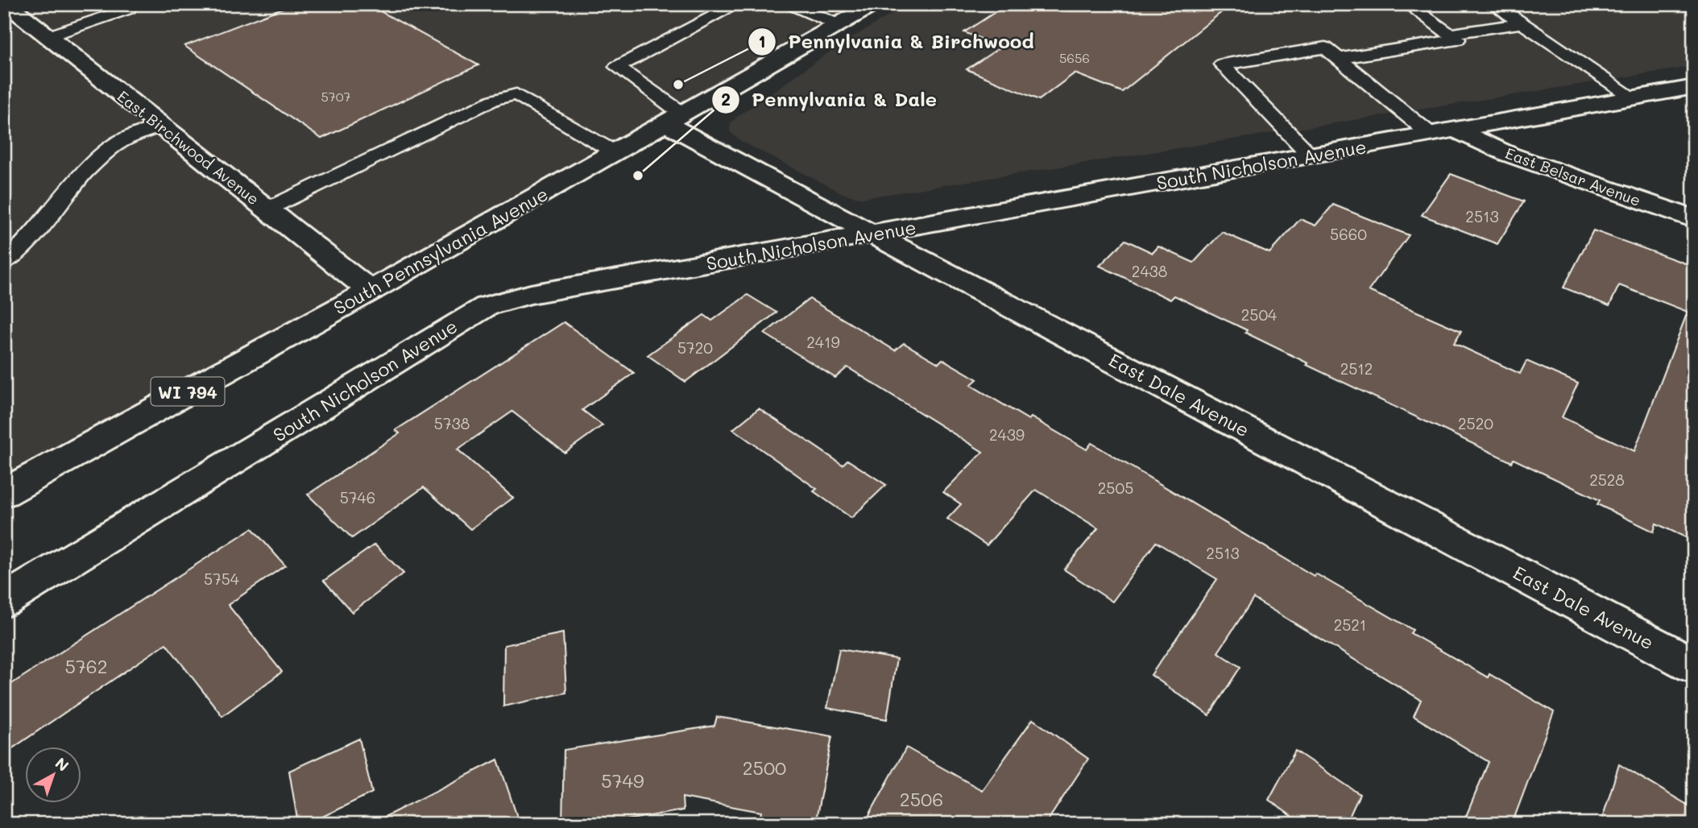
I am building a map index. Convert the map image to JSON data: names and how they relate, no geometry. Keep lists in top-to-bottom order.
{
  "streets": {
    "street": [
      "East Birchwood Avenue",
      "South Nicholson Avenue",
      "East Belsar Avenue",
      "South Pennsylvania Avenue",
      "WI 794",
      "East Dale Avenue"
    ]
  },
  "crossings": [
    ["East Birchwood Avenue", "South Pennsylvania Avenue"],
    ["South Nicholson Avenue", "East Belsar Avenue"],
    ["South Nicholson Avenue", "East Dale Avenue"],
    ["South Pennsylvania Avenue", "East Dale Avenue"]
  ],
  "places": ["Pennylvania & Birchwood", "Pennylvania & Dale"],
  "house_numbers": [
    "5656",
    "5707",
    "2513",
    "5660",
    "2438",
    "2504",
    "2419",
    "5720",
    "2512",
    "5738",
    "2520",
    "2439",
    "2528",
    "2505",
    "5746",
    "2513",
    "5754",
    "2521",
    "5762",
    "2500",
    "5749",
    "2506"
  ],
  "north": "top right"
}
